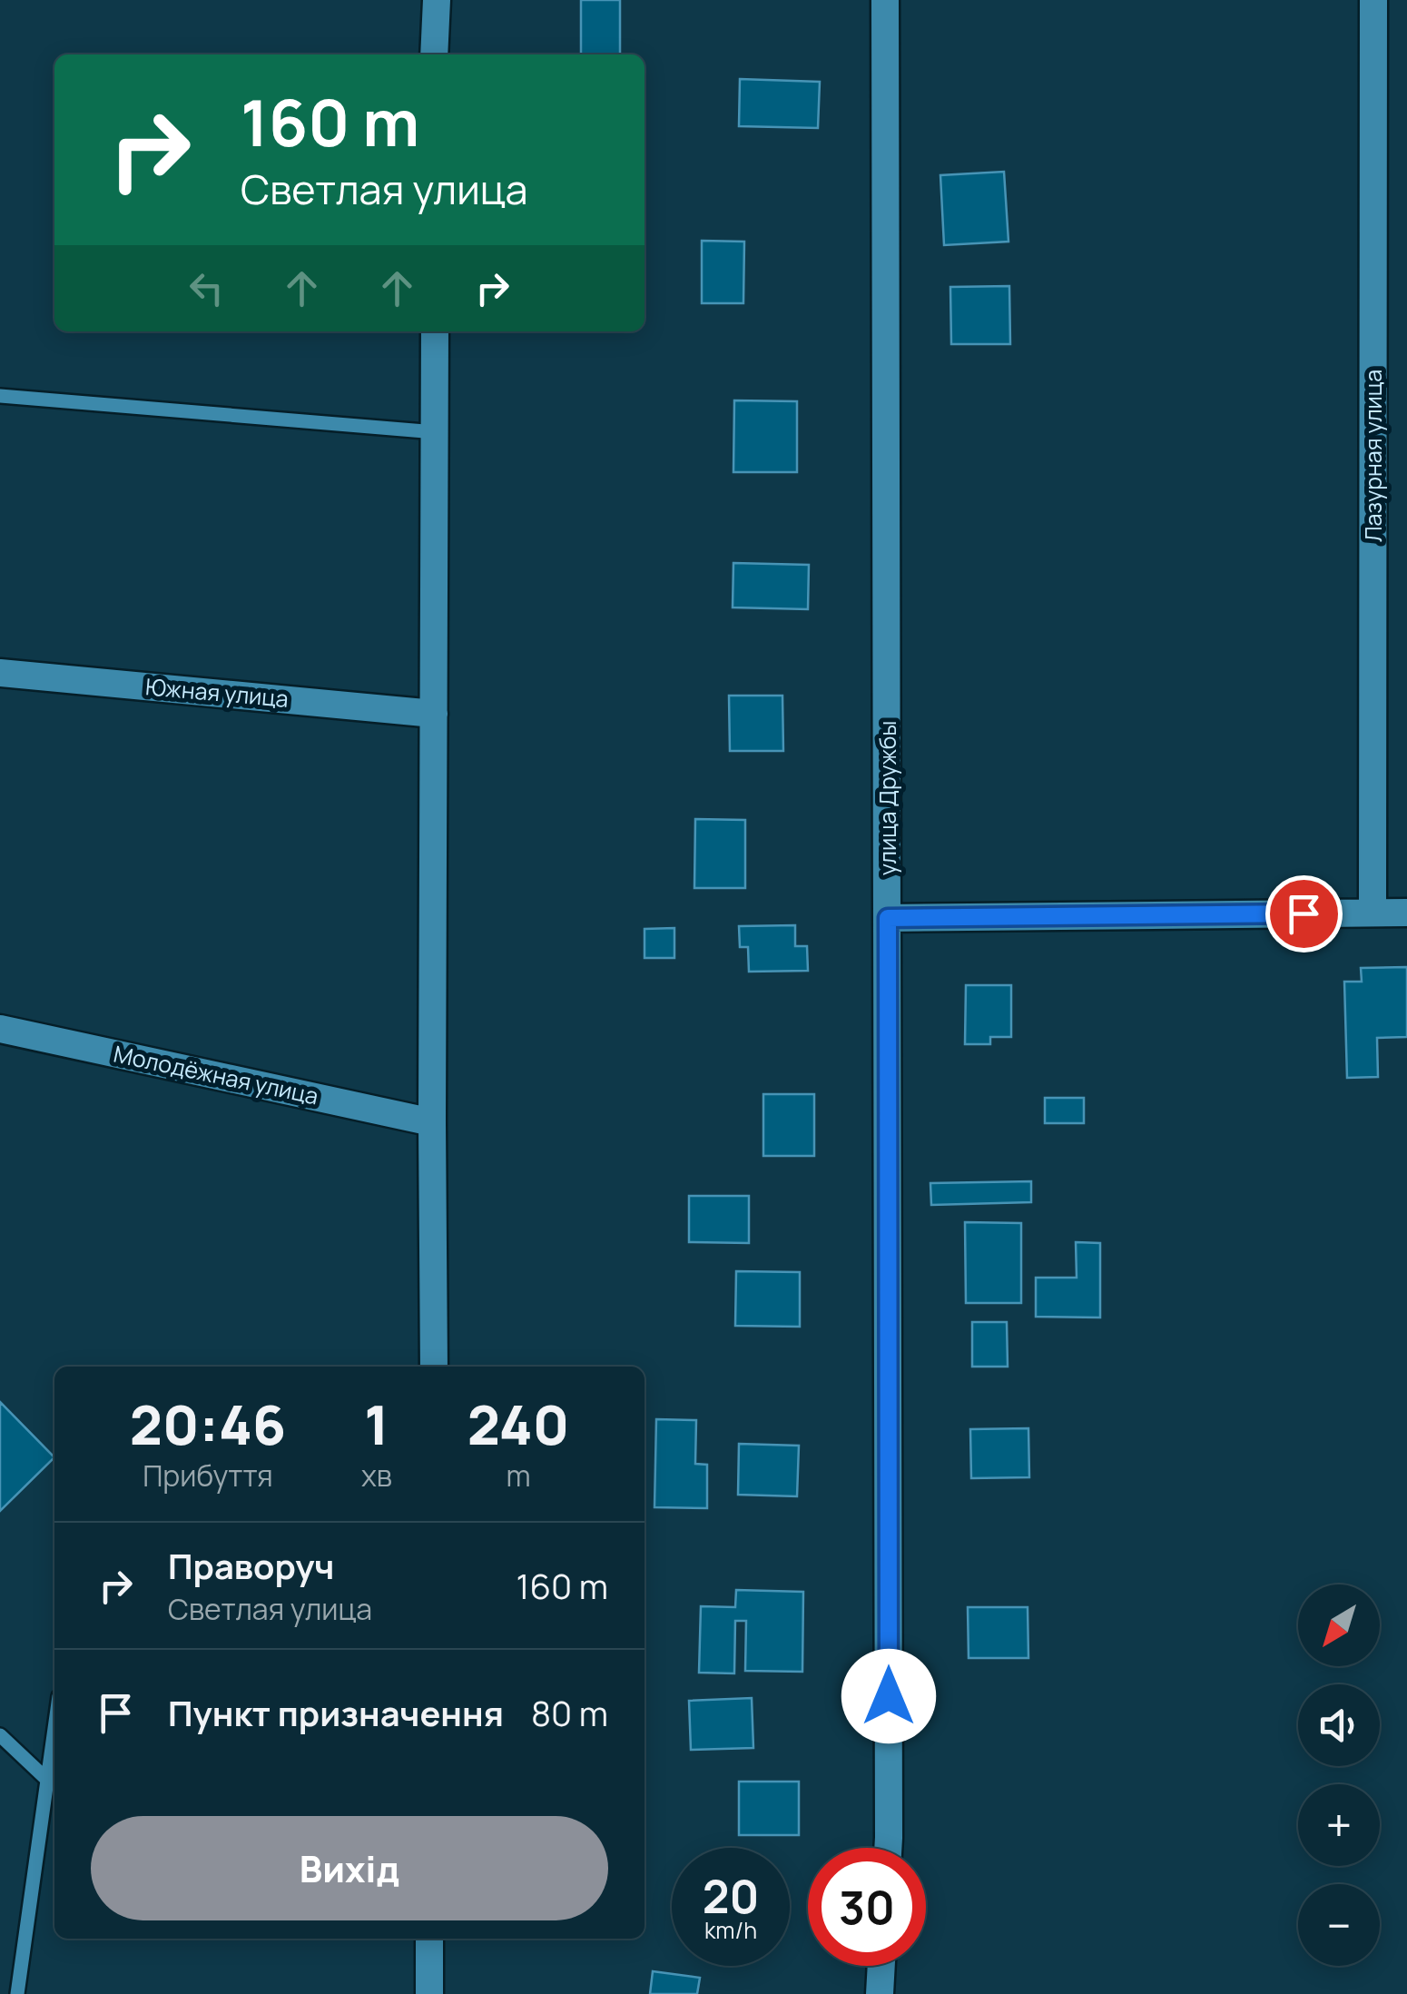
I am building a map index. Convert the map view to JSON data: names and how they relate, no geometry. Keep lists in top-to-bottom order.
{
  "streets": {
    "street": [
      "Лазурная улица",
      "Южная улица",
      "улица Дружбы",
      "Молодёжная улица"
    ]
  },
  "north": "bottom left",
  "page": {
    "turn": ["160 m", "Светлая улица"],
    "eta": [
      "20:46",
      "Прибуття",
      "1",
      "хв",
      "240",
      "m"
    ],
    "list": [
      {
        "name": "Праворуч",
        "note": "Светлая улица",
        "value": "160 m"
      },
      {
        "name": "Пункт призначення",
        "value": "80 m"
      }
    ],
    "map_buttons": ["+", "−"],
    "buttons": "Вихід",
    "speed": "20 km/h",
    "limit": "30"
  }
}
